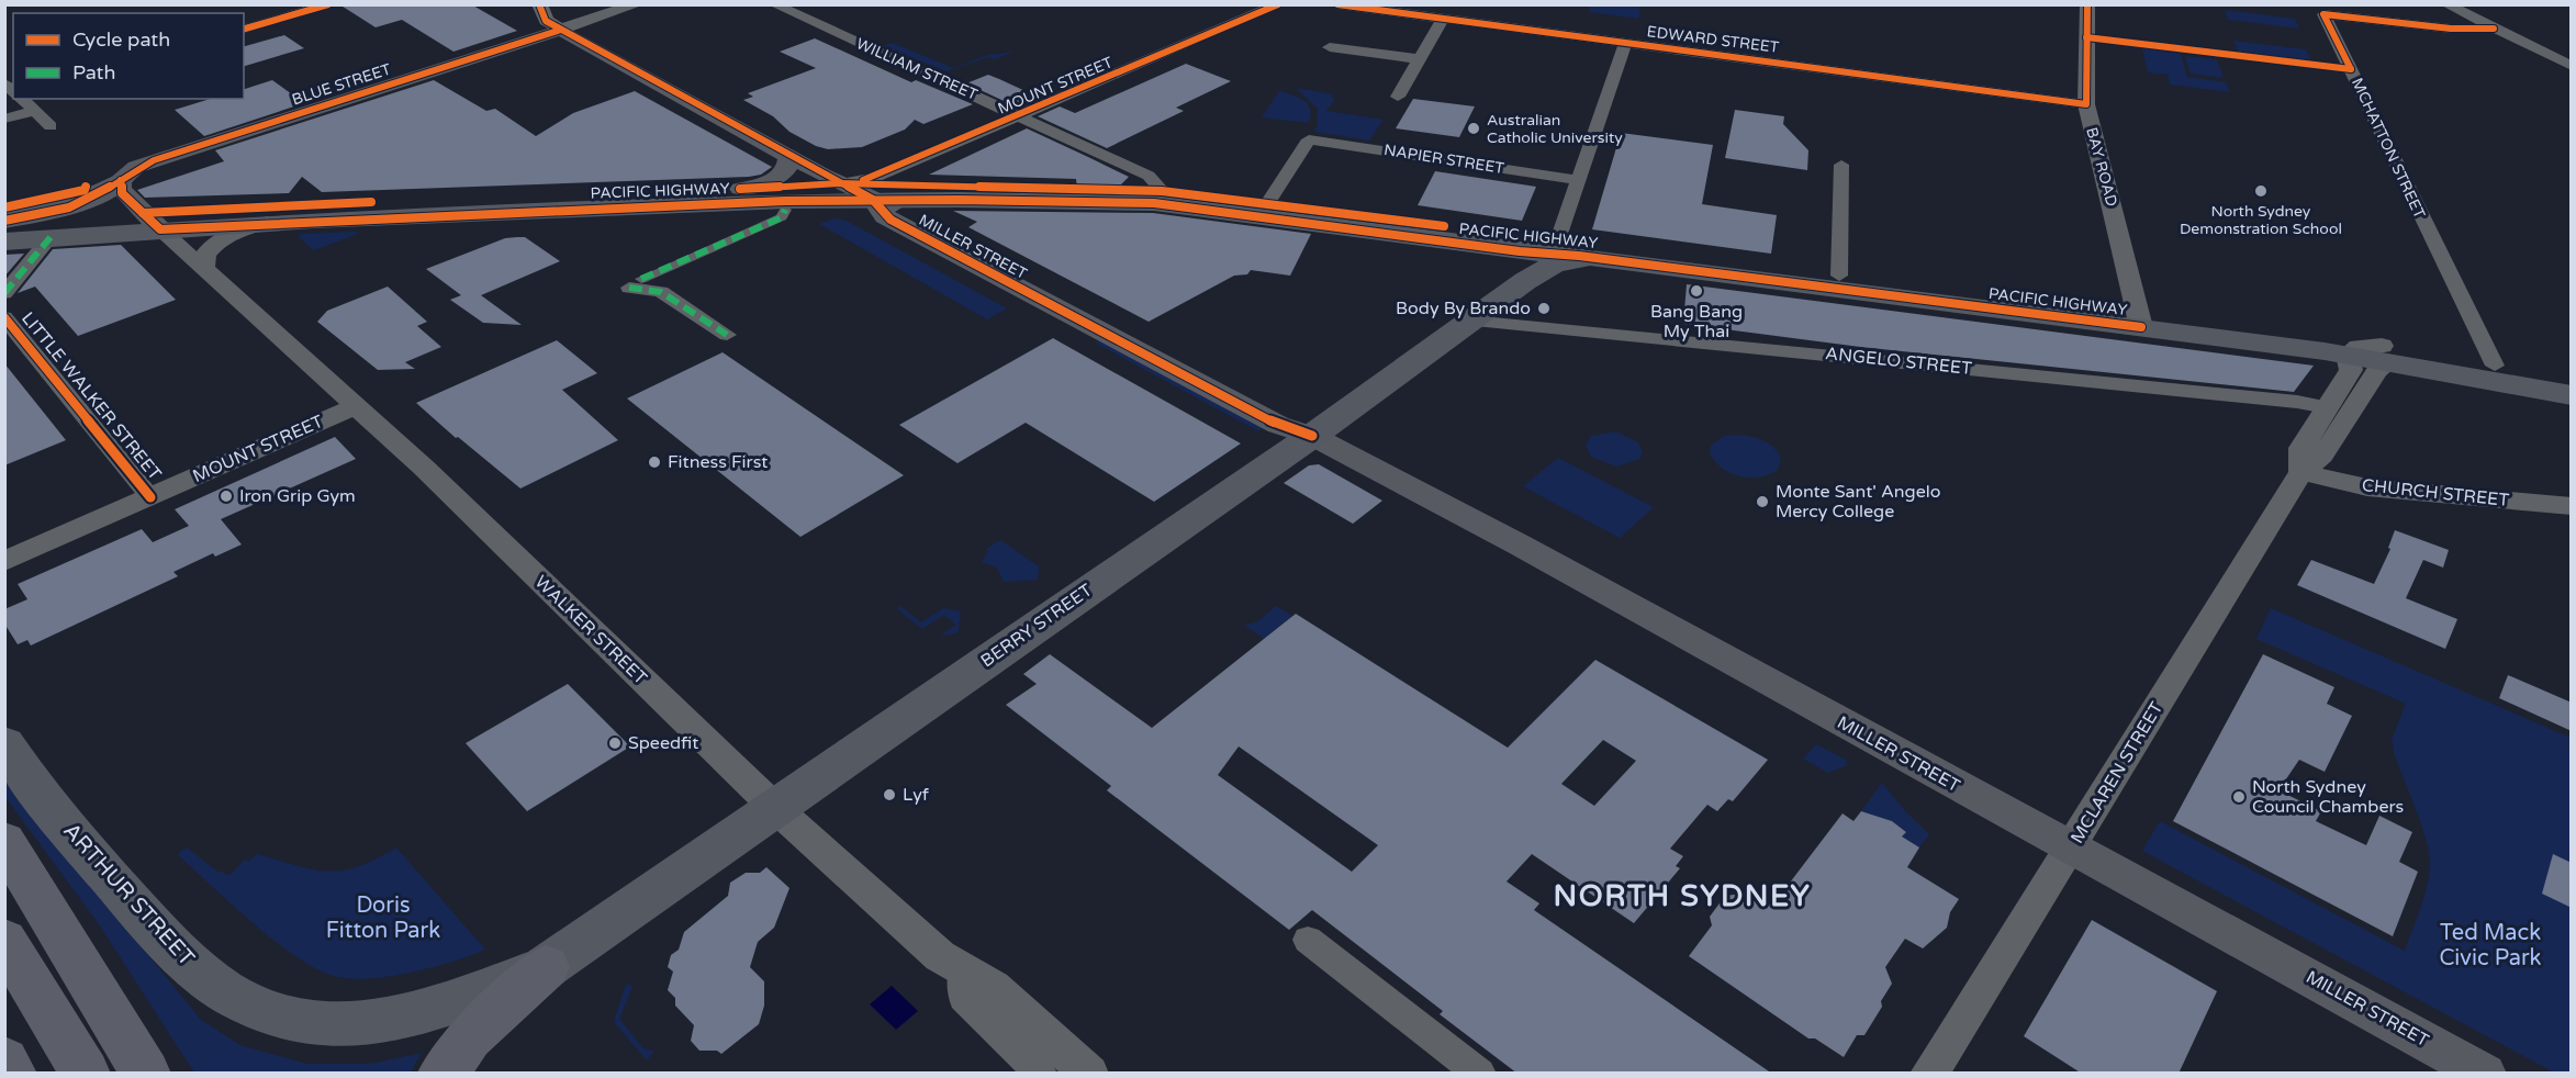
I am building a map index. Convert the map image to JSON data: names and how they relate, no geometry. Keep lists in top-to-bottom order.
{
  "streets": {
    "main road": [
      "BLUE STREET",
      "PACIFIC HIGHWAY",
      "MILLER STREET",
      "BERRY STREET",
      "WALKER STREET",
      "ARTHUR STREET"
    ],
    "street": [
      "EDWARD STREET",
      "WILLIAM STREET",
      "MOUNT STREET",
      "MCHATTON STREET",
      "NAPIER STREET",
      "BAY ROAD",
      "ANGELO STREET",
      "LITTLE WALKER STREET",
      "CHURCH STREET",
      "MCLAREN STREET"
    ]
  },
  "crossings": [
    ["EDWARD STREET", "BAY ROAD"],
    ["WILLIAM STREET", "MOUNT STREET"],
    ["WILLIAM STREET", "PACIFIC HIGHWAY"],
    ["BLUE STREET", "MILLER STREET"],
    ["BLUE STREET", "WALKER STREET"],
    ["MOUNT STREET", "PACIFIC HIGHWAY"],
    ["MOUNT STREET", "MILLER STREET"],
    ["MOUNT STREET", "LITTLE WALKER STREET"],
    ["MOUNT STREET", "WALKER STREET"],
    ["MCHATTON STREET", "PACIFIC HIGHWAY"],
    ["NAPIER STREET", "PACIFIC HIGHWAY"],
    ["BAY ROAD", "PACIFIC HIGHWAY"],
    ["PACIFIC HIGHWAY", "MILLER STREET"],
    ["PACIFIC HIGHWAY", "BERRY STREET"],
    ["PACIFIC HIGHWAY", "WALKER STREET"],
    ["PACIFIC HIGHWAY", "MCLAREN STREET"],
    ["MILLER STREET", "BERRY STREET"],
    ["MILLER STREET", "MCLAREN STREET"],
    ["ANGELO STREET", "BERRY STREET"],
    ["ANGELO STREET", "MCLAREN STREET"],
    ["CHURCH STREET", "MCLAREN STREET"],
    ["BERRY STREET", "WALKER STREET"],
    ["BERRY STREET", "ARTHUR STREET"]
  ],
  "districts": ["NORTH SYDNEY"],
  "parks": ["Doris Fitton Park", "Ted Mack Civic Park"],
  "places": [
    "Australian Catholic University",
    "North Sydney Demonstration School",
    "Bang Bang My Thai",
    "Body By Brando",
    "Fitness First",
    "Iron Grip Gym",
    "Monte Sant' Angelo Mercy College",
    "Speedfit",
    "Lyf",
    "North Sydney Council Chambers"
  ],
  "legend": ["Cycle path", "Path"]
}
